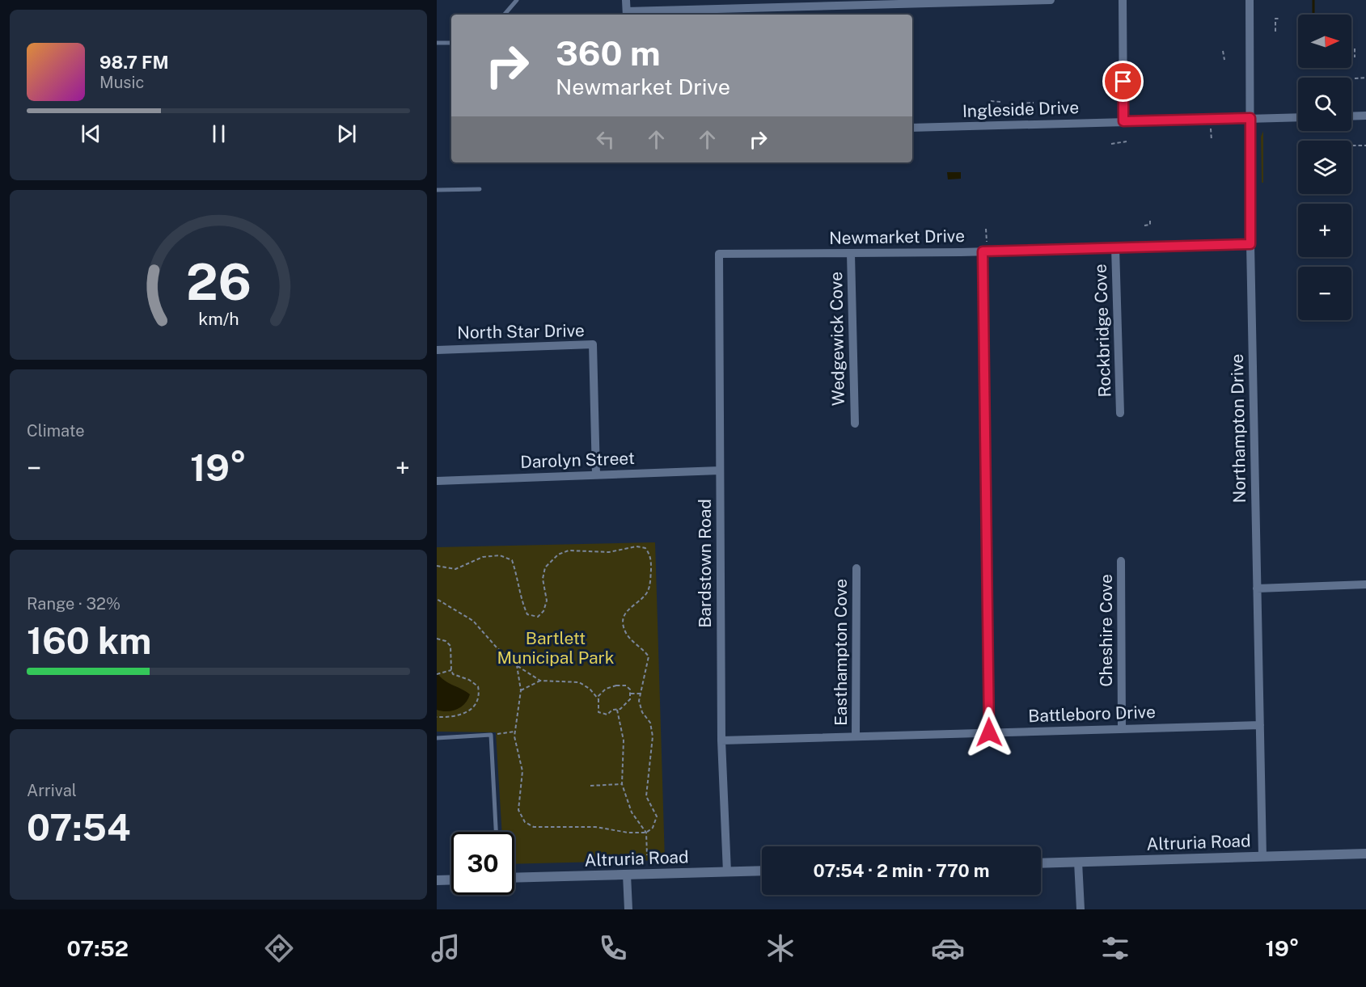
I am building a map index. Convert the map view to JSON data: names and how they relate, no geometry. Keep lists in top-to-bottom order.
{
  "streets": {
    "street": [
      "Ingleside Drive",
      "Newmarket Drive",
      "Rockbridge Cove",
      "North Star Drive",
      "Wedgewick Cove",
      "Northampton Drive",
      "Darolyn Street",
      "Bardstown Road",
      "Cheshire Cove",
      "Easthampton Cove",
      "Battleboro Drive",
      "Altruria Road"
    ]
  },
  "crossings": [
    ["Ingleside Drive", "Northampton Drive"],
    ["Newmarket Drive", "Rockbridge Cove"],
    ["Newmarket Drive", "Wedgewick Cove"],
    ["Newmarket Drive", "Northampton Drive"],
    ["Newmarket Drive", "Bardstown Road"],
    ["North Star Drive", "Darolyn Street"],
    ["Northampton Drive", "Battleboro Drive"],
    ["Northampton Drive", "Altruria Road"],
    ["Darolyn Street", "Bardstown Road"],
    ["Bardstown Road", "Battleboro Drive"],
    ["Bardstown Road", "Altruria Road"],
    ["Cheshire Cove", "Battleboro Drive"],
    ["Easthampton Cove", "Battleboro Drive"]
  ],
  "parks": ["Bartlett Municipal Park"],
  "north": "right",
  "page": {
    "map_buttons": ["+", "−"],
    "turn": ["360 m", "Newmarket Drive"],
    "song": ["98.7 FM", "Music"],
    "tile": [
      "Climate",
      ["Range · 32%", "160 km"],
      ["Arrival", "07:54"]
    ],
    "heat": ["−", "19°", "+"],
    "limit": "30",
    "trip": "07:54 · 2 min · 770 m",
    "tabs": ["07:52", "19°"],
    "gauge": ["26", "km/h"]
  }
}
